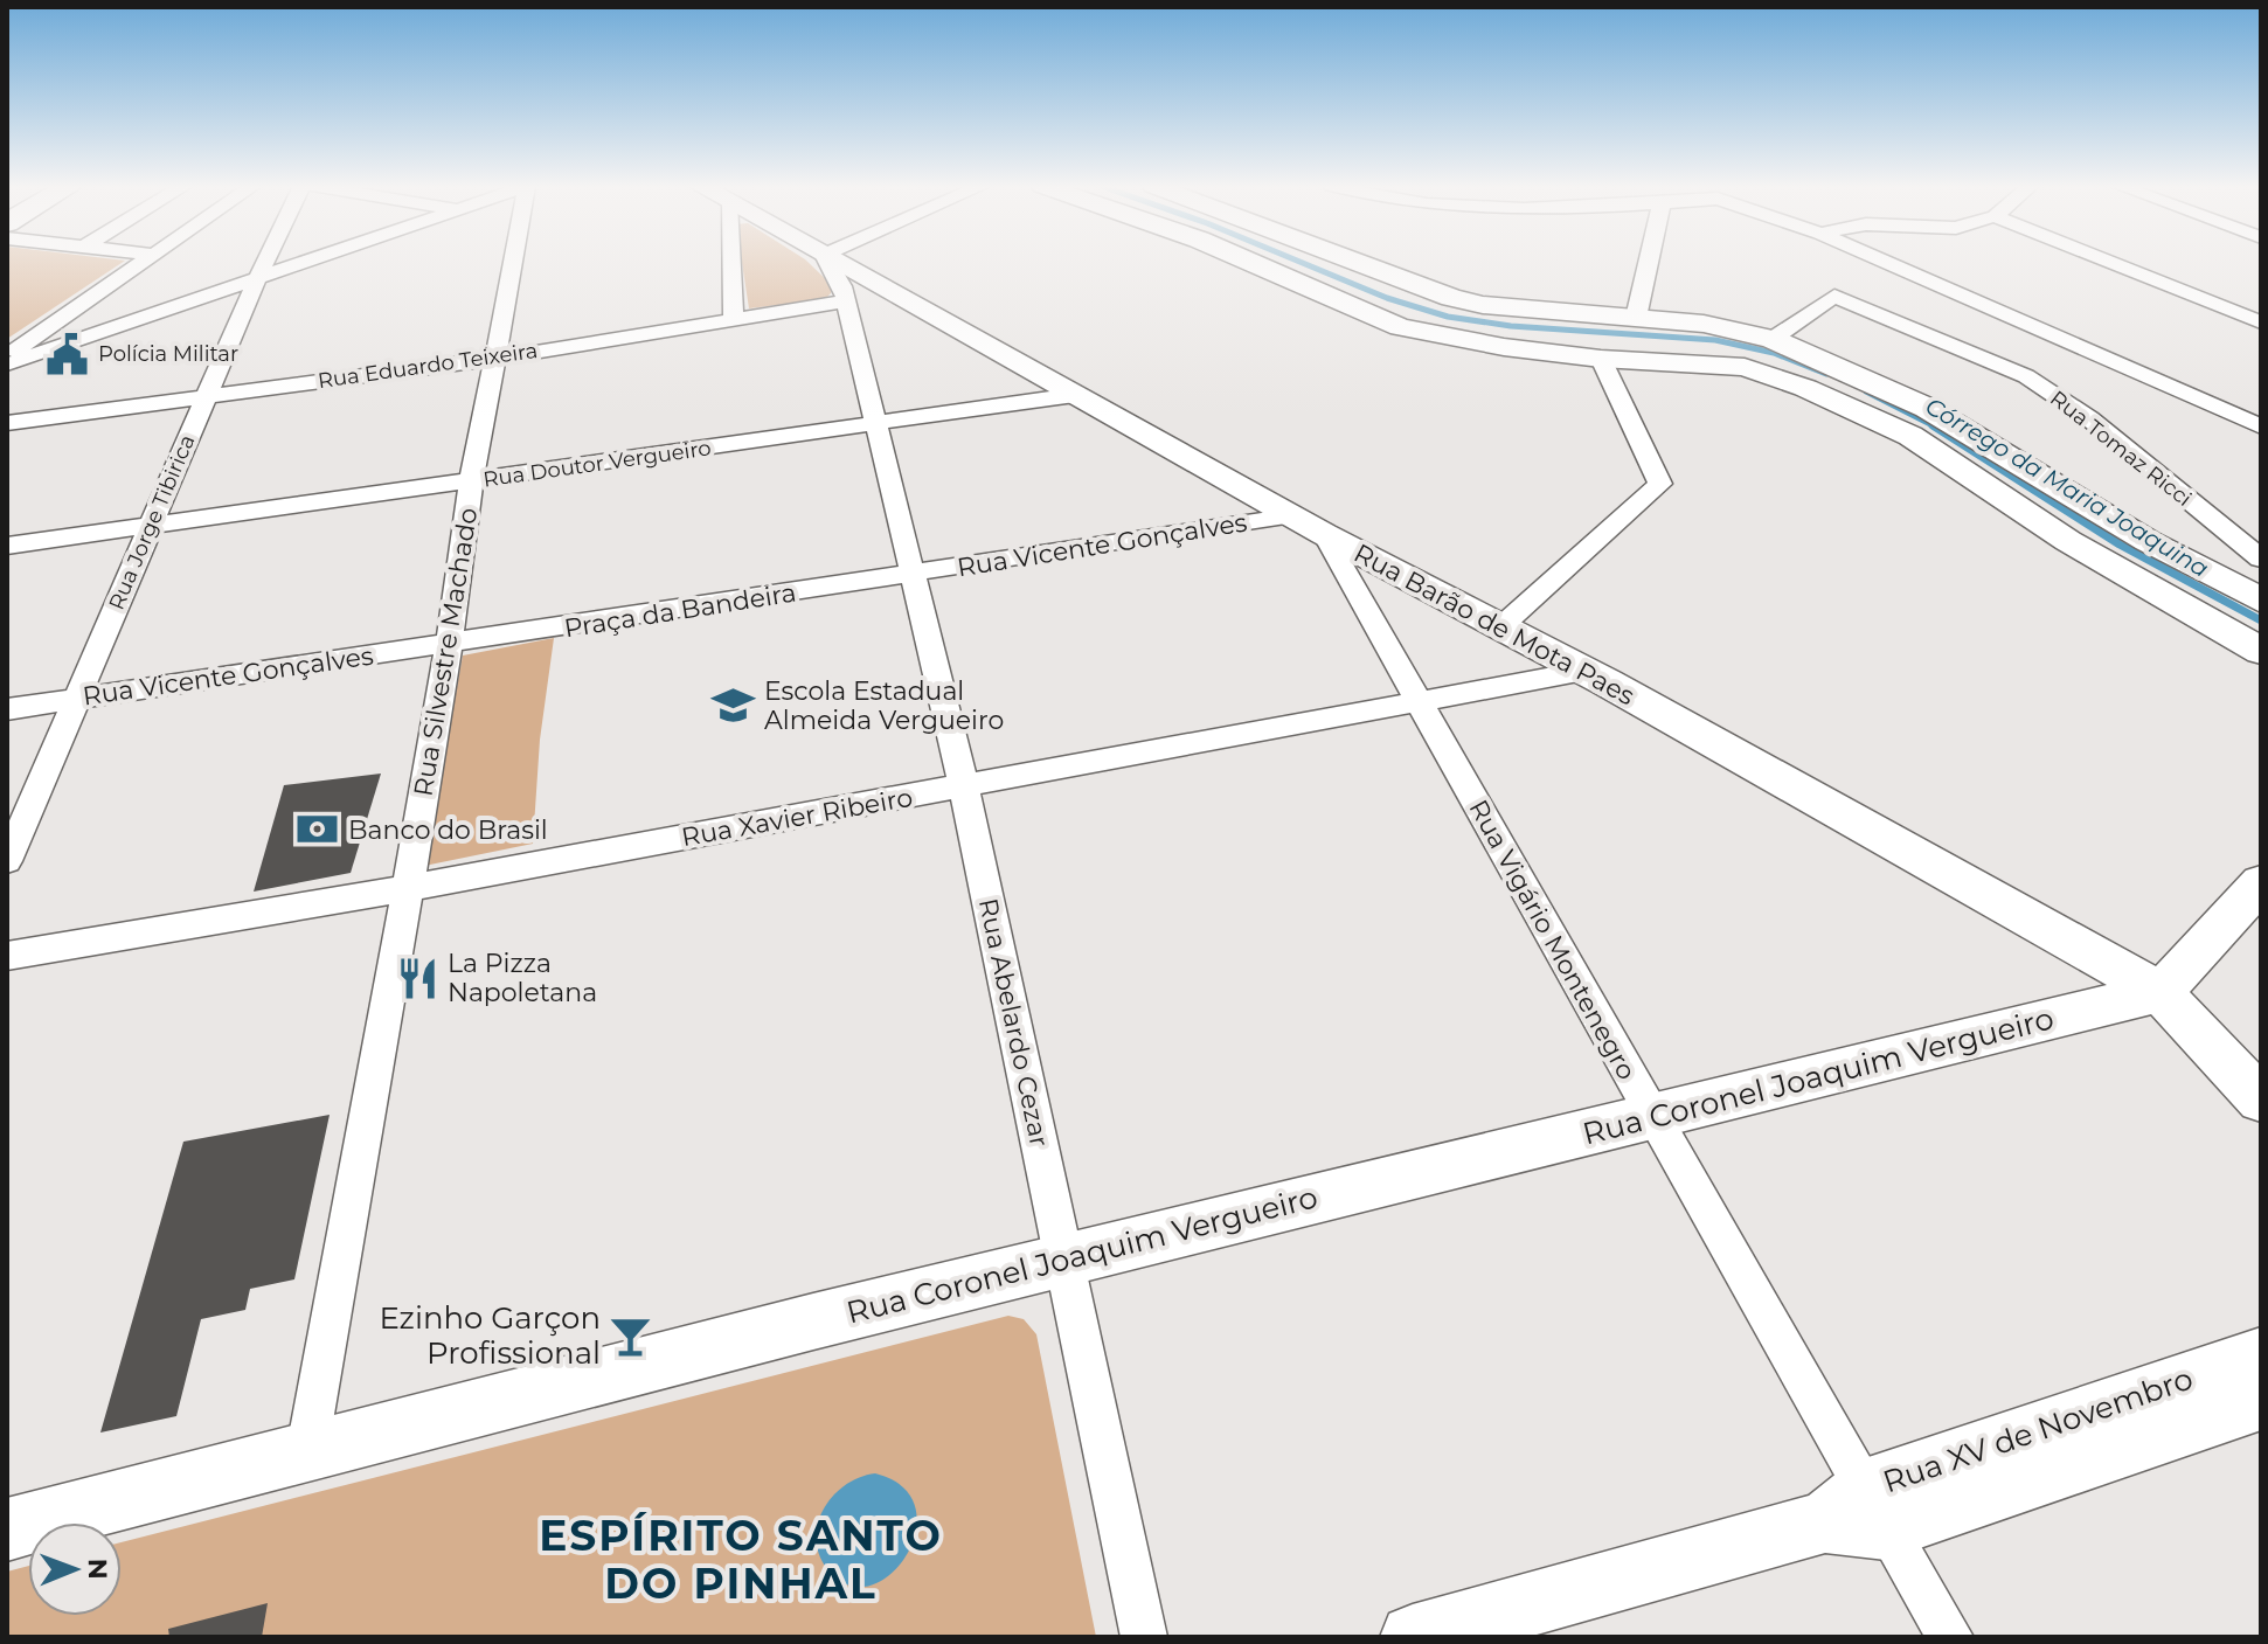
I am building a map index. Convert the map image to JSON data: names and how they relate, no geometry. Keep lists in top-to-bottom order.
{
  "streets": {
    "main road": ["Rua Barão de Mota Paes", "Rua Coronel Joaquim Vergueiro", "Rua XV de Novembro"],
    "street": [
      "Rua Eduardo Teixeira",
      "Rua Tomaz Ricci",
      "Rua Doutor Vergueiro",
      "Rua Jorge Tibirica",
      "Rua Vicente Gonçalves",
      "Praça da Bandeira",
      "Rua Silvestre Machado",
      "Rua Xavier Ribeiro",
      "Rua Vigário Montenegro",
      "Rua Abelardo Cezar"
    ]
  },
  "crossings": [
    ["Rua Eduardo Teixeira", "Rua Jorge Tibirica"],
    ["Rua Eduardo Teixeira", "Rua Silvestre Machado"],
    ["Rua Doutor Vergueiro", "Rua Jorge Tibirica"],
    ["Rua Doutor Vergueiro", "Rua Barão de Mota Paes"],
    ["Rua Doutor Vergueiro", "Rua Silvestre Machado"],
    ["Rua Jorge Tibirica", "Rua Vicente Gonçalves"],
    ["Rua Vicente Gonçalves", "Praça da Bandeira"],
    ["Rua Vicente Gonçalves", "Rua Barão de Mota Paes"],
    ["Rua Vicente Gonçalves", "Rua Silvestre Machado"],
    ["Rua Vicente Gonçalves", "Rua Abelardo Cezar"],
    ["Praça da Bandeira", "Rua Silvestre Machado"],
    ["Praça da Bandeira", "Rua Abelardo Cezar"],
    ["Rua Barão de Mota Paes", "Rua Xavier Ribeiro"],
    ["Rua Barão de Mota Paes", "Rua Vigário Montenegro"],
    ["Rua Barão de Mota Paes", "Rua Coronel Joaquim Vergueiro"],
    ["Rua Silvestre Machado", "Rua Xavier Ribeiro"],
    ["Rua Silvestre Machado", "Rua Coronel Joaquim Vergueiro"],
    ["Rua Xavier Ribeiro", "Rua Vigário Montenegro"],
    ["Rua Xavier Ribeiro", "Rua Abelardo Cezar"],
    ["Rua Vigário Montenegro", "Rua Coronel Joaquim Vergueiro"],
    ["Rua Vigário Montenegro", "Rua XV de Novembro"],
    ["Rua Abelardo Cezar", "Rua Coronel Joaquim Vergueiro"]
  ],
  "districts": ["ESPÍRITO SANTO DO PINHAL"],
  "water": ["Córrego da Maria Joaquina"],
  "places": {
    "public building": ["Polícia Militar"],
    "school or university": ["Escola Estadual Almeida Vergueiro"],
    "bank": ["Banco do Brasil"],
    "restaurant": ["La Pizza Napoletana"],
    "bar": ["Ezinho Garçon Profissional"]
  },
  "north": "right"
}
